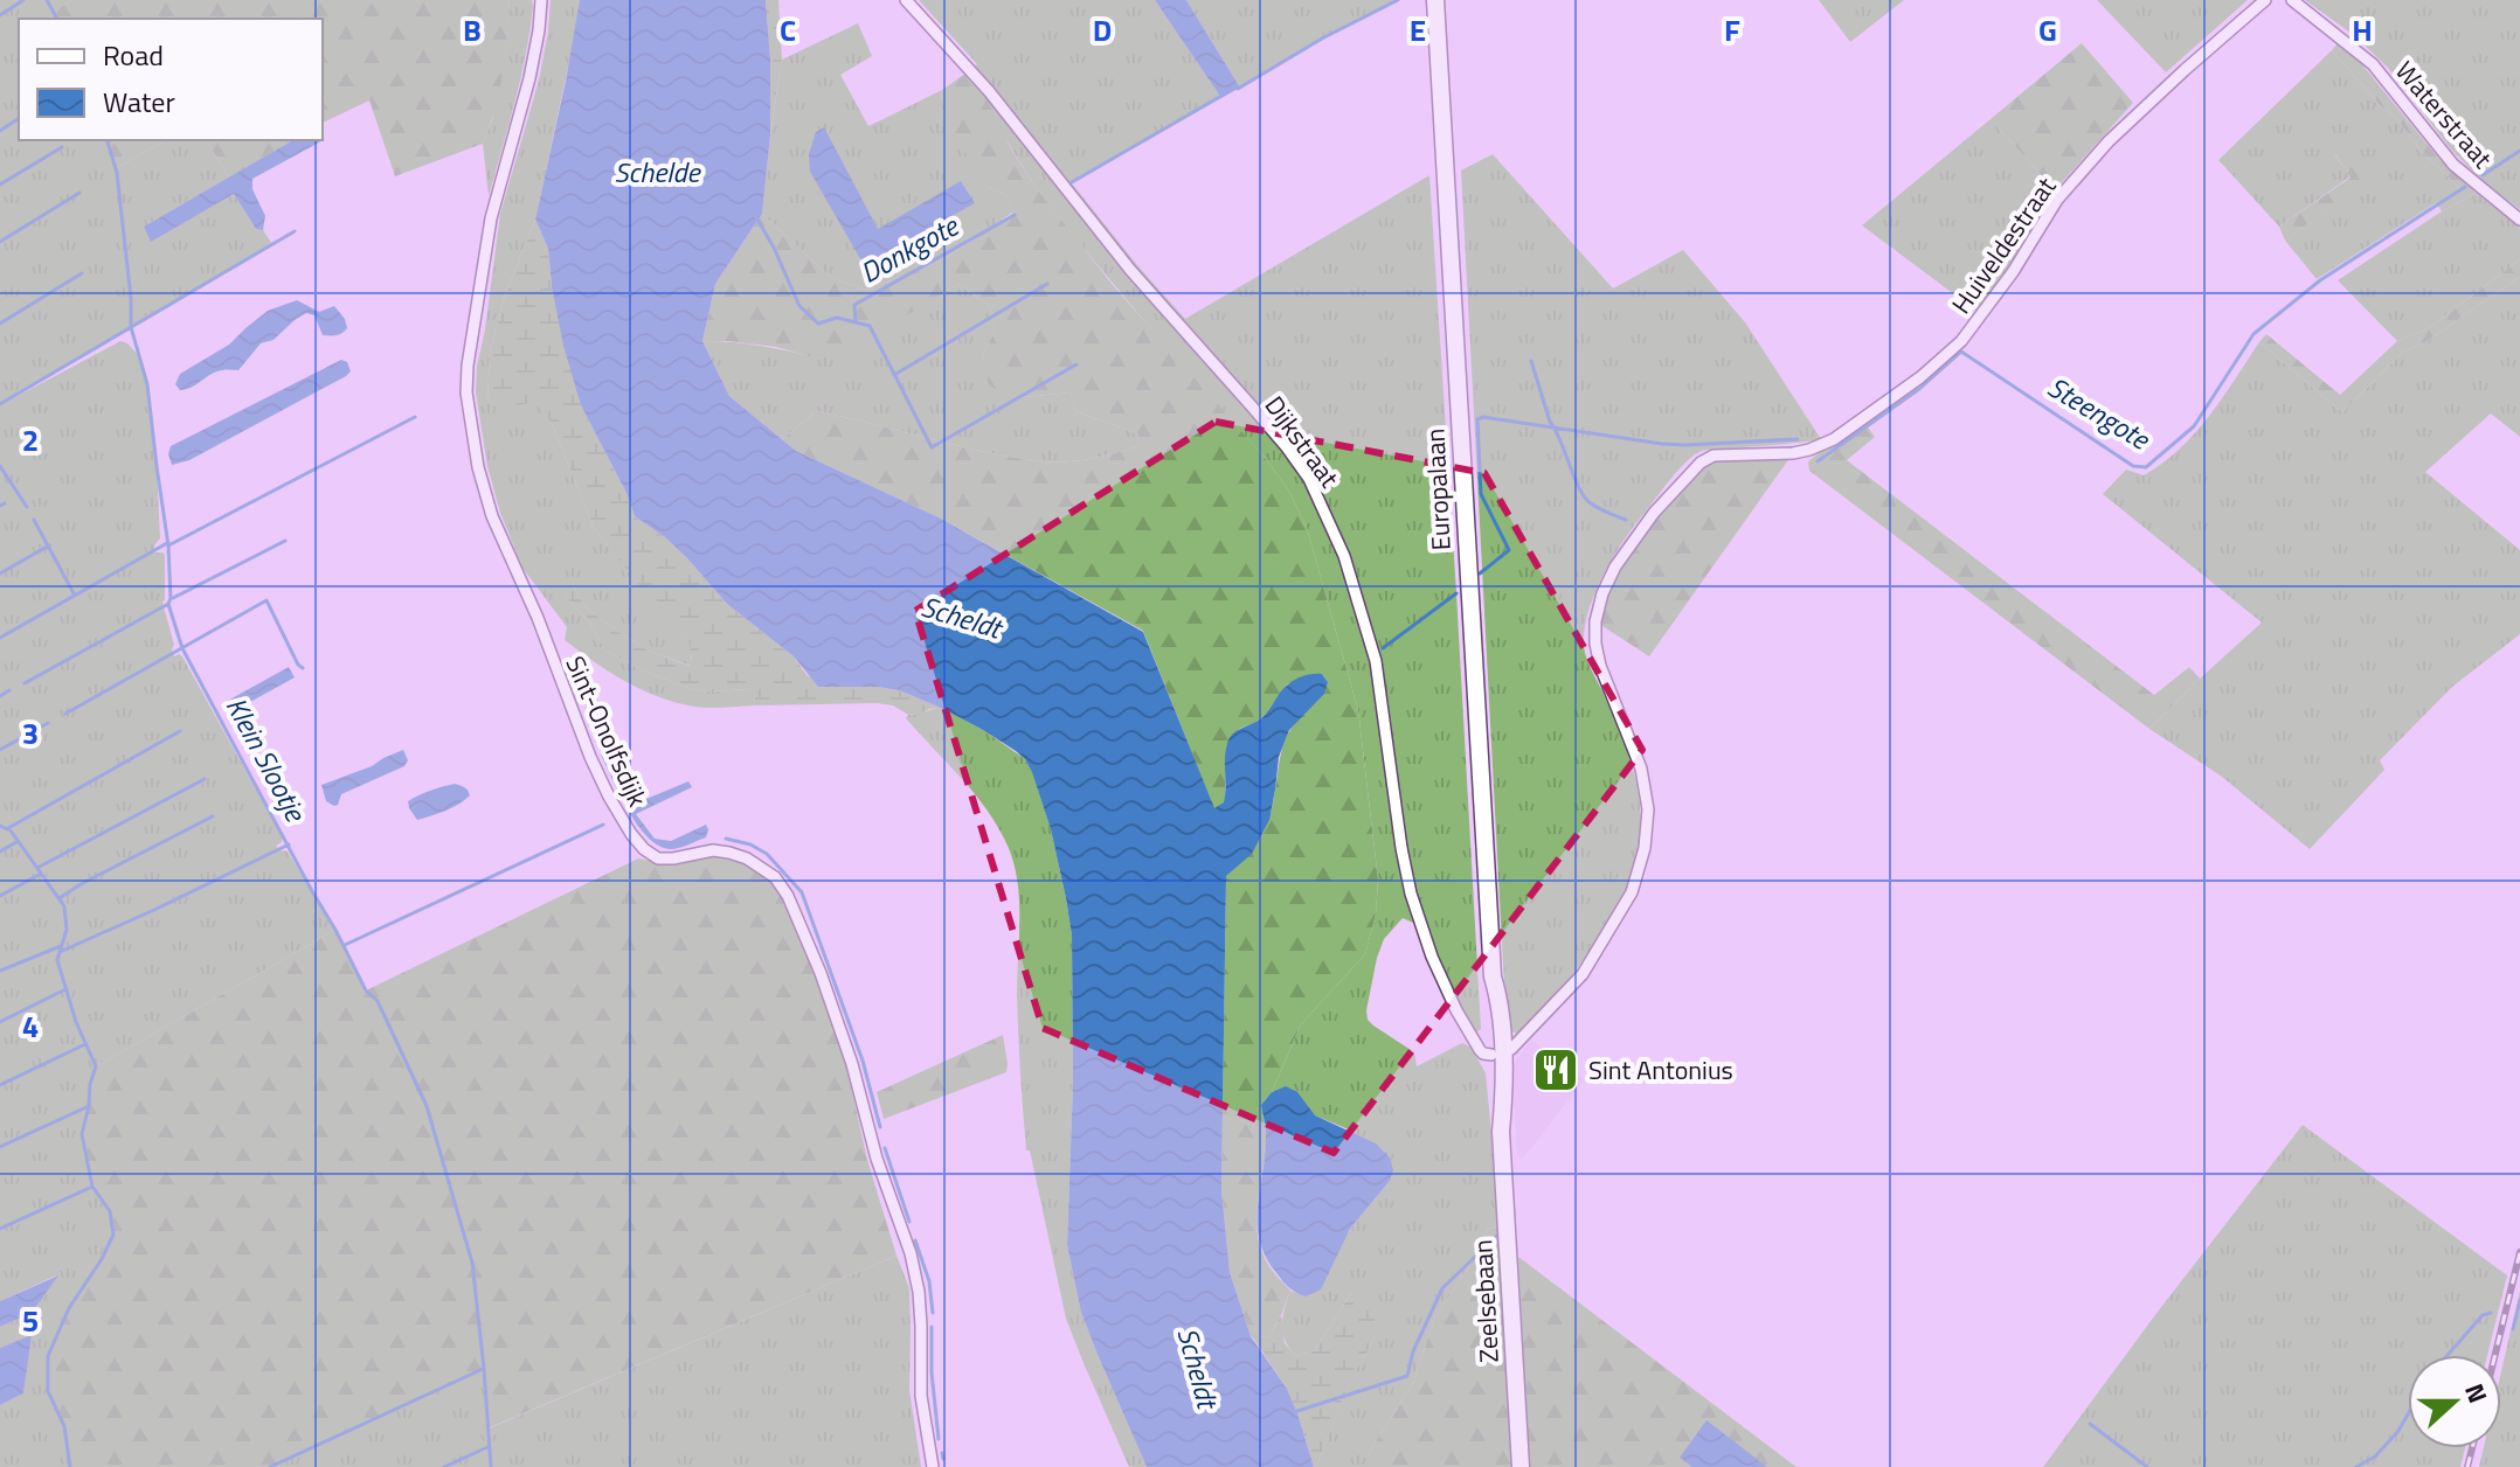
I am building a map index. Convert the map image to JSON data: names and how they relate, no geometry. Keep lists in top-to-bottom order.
{
  "streets": {
    "main road": ["Europalaan", "Zeelsebaan"],
    "street": [
      "Waterstraat",
      "Huiveldestraat",
      "Dijkstraat",
      "Sint-Onolfsdijk"
    ]
  },
  "crossings": [
    ["Huiveldestraat", "Dijkstraat"],
    ["Huiveldestraat", "Zeelsebaan"],
    ["Dijkstraat", "Zeelsebaan"],
    ["Europalaan", "Zeelsebaan"]
  ],
  "water": [
    "Schelde",
    "Donkgote",
    "Steengote",
    "Scheldt",
    "Klein Slootje"
  ],
  "places": {
    "restaurant": ["Sint Antonius"]
  },
  "legend": ["Road", "Water"],
  "north": "right",
  "grid": {
    "columns": [
      "B",
      "C",
      "D",
      "E",
      "F",
      "G",
      "H"
    ],
    "rows": [
      "2",
      "3",
      "4",
      "5"
    ]
  }
}
